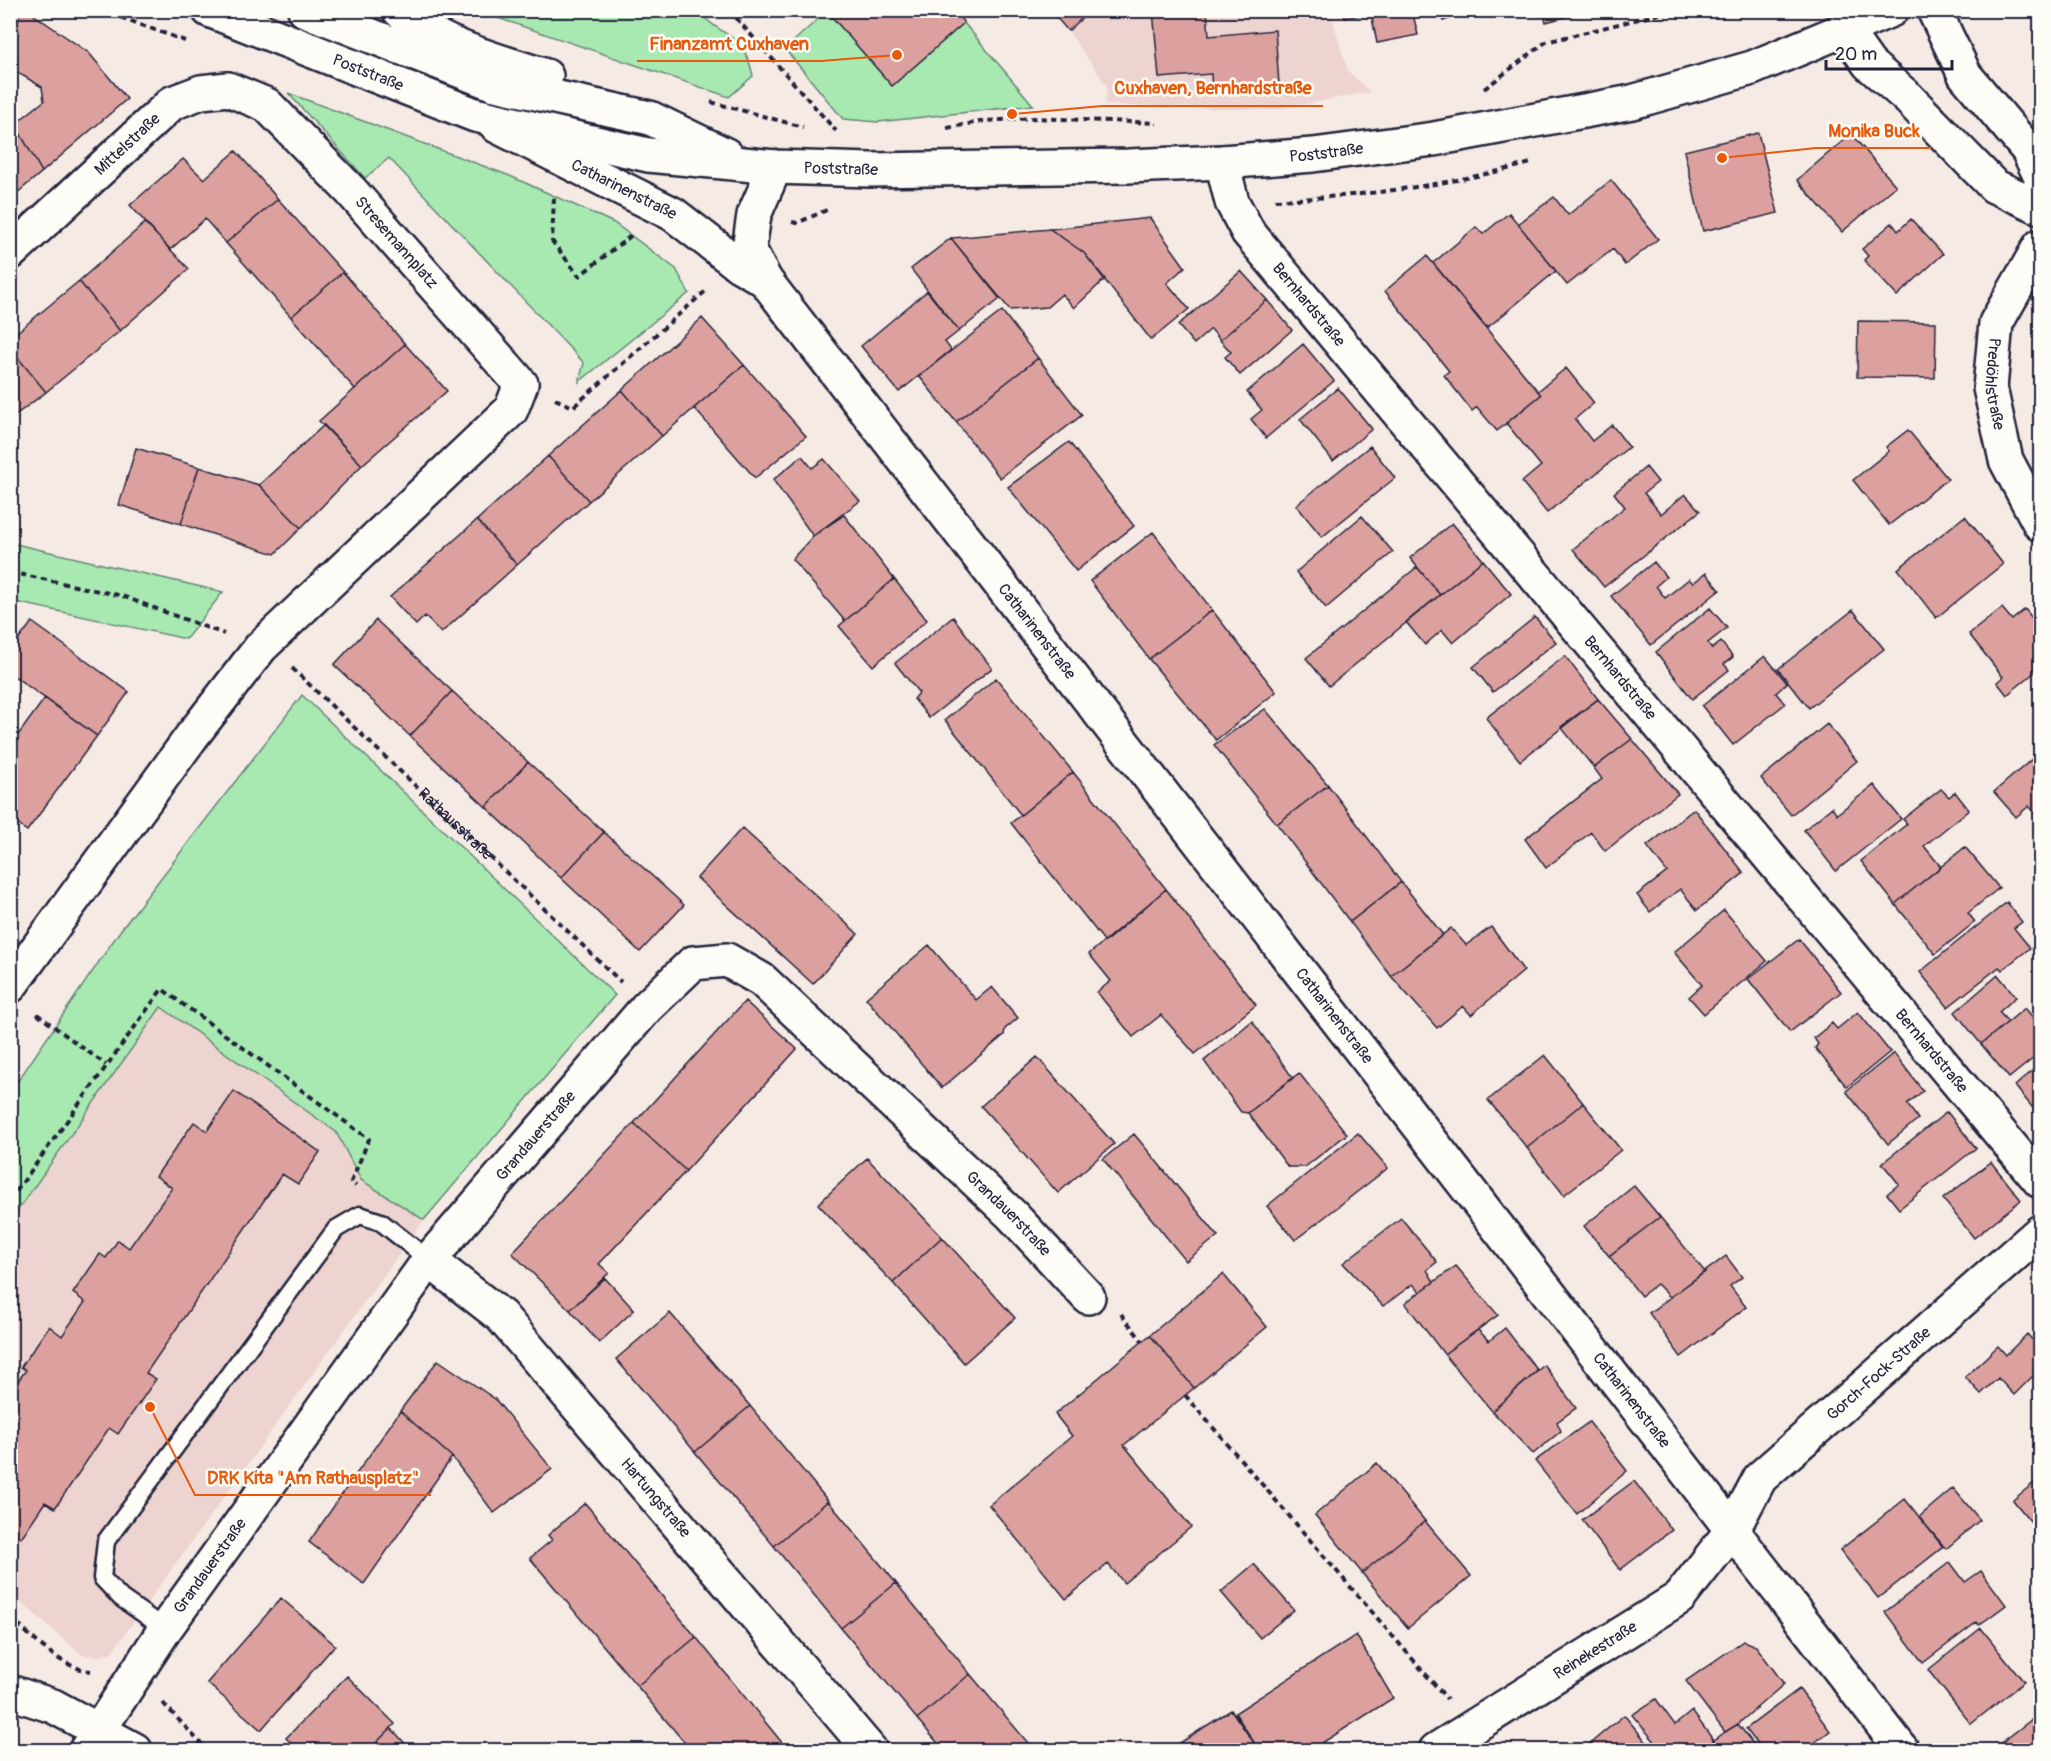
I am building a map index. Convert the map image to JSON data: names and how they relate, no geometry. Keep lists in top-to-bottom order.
{
  "streets": {
    "street": [
      "Poststraße",
      "Mittelstraße",
      "Catharinenstraße",
      "Stresemannplatz",
      "Bernhardstraße",
      "Predöhlstraße",
      "Grandauerstraße",
      "Gorch-Fock-Straße",
      "Hartungstraße",
      "Reinekestraße"
    ],
    "path": ["Rathausstraße"]
  },
  "crossings": [
    ["Poststraße", "Catharinenstraße"],
    ["Poststraße", "Bernhardstraße"],
    ["Mittelstraße", "Stresemannplatz"],
    ["Catharinenstraße", "Gorch-Fock-Straße"],
    ["Catharinenstraße", "Reinekestraße"],
    ["Rathausstraße", "Grandauerstraße"],
    ["Grandauerstraße", "Hartungstraße"],
    ["Gorch-Fock-Straße", "Reinekestraße"]
  ],
  "places": [
    "Finanzamt Cuxhaven",
    "Cuxhaven, Bernhardstraße",
    "Monika Buck",
    "DRK Kita \"Am Rathausplatz\""
  ],
  "scale_bar": "20 m"
}
